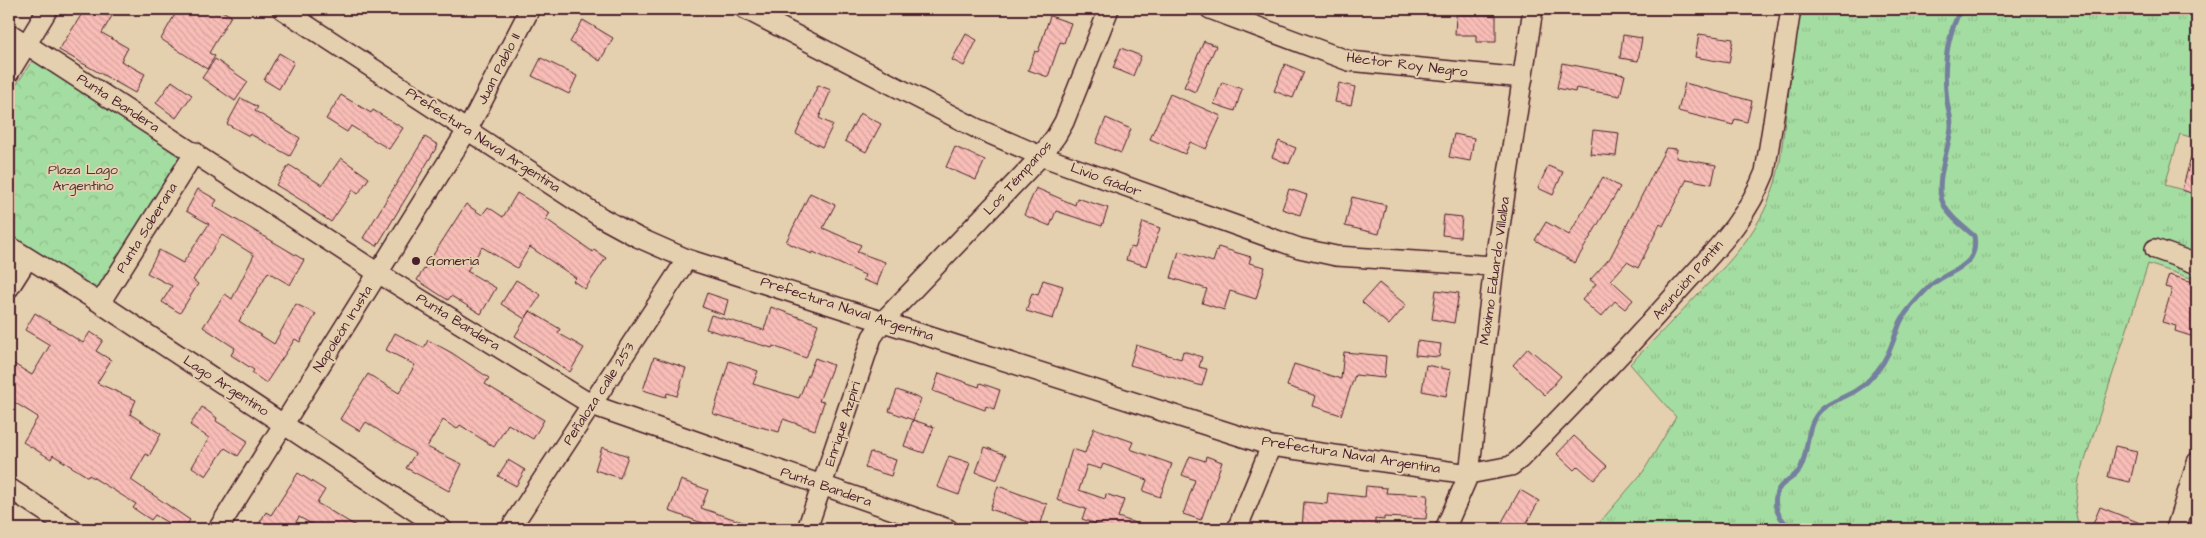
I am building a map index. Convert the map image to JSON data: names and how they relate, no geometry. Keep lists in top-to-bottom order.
{
  "streets": {
    "street": [
      "Héctor Roy Negro",
      "Juan Pablo II",
      "Punta Bandera",
      "Prefectura Naval Argentina",
      "Los Témpanos",
      "Livio Gádor",
      "Punta Soberana",
      "Máximo Eduardo Villalba",
      "Asunción Pantin",
      "Napoleón Irusta",
      "Lago Argentino",
      "Peñaloza calle 253",
      "Enrique Azpiri"
    ]
  },
  "crossings": [
    ["Héctor Roy Negro", "Máximo Eduardo Villalba"],
    ["Juan Pablo II", "Prefectura Naval Argentina"],
    ["Juan Pablo II", "Napoleón Irusta"],
    ["Punta Bandera", "Punta Soberana"],
    ["Punta Bandera", "Napoleón Irusta"],
    ["Punta Bandera", "Peñaloza calle 253"],
    ["Punta Bandera", "Enrique Azpiri"],
    ["Prefectura Naval Argentina", "Los Témpanos"],
    ["Prefectura Naval Argentina", "Máximo Eduardo Villalba"],
    ["Prefectura Naval Argentina", "Asunción Pantin"],
    ["Prefectura Naval Argentina", "Napoleón Irusta"],
    ["Prefectura Naval Argentina", "Peñaloza calle 253"],
    ["Prefectura Naval Argentina", "Enrique Azpiri"],
    ["Los Témpanos", "Livio Gádor"],
    ["Los Témpanos", "Enrique Azpiri"],
    ["Livio Gádor", "Máximo Eduardo Villalba"],
    ["Punta Soberana", "Lago Argentino"],
    ["Máximo Eduardo Villalba", "Asunción Pantin"],
    ["Napoleón Irusta", "Lago Argentino"]
  ],
  "parks": ["Plaza Lago Argentino"],
  "places": ["Gomeria"]
}
